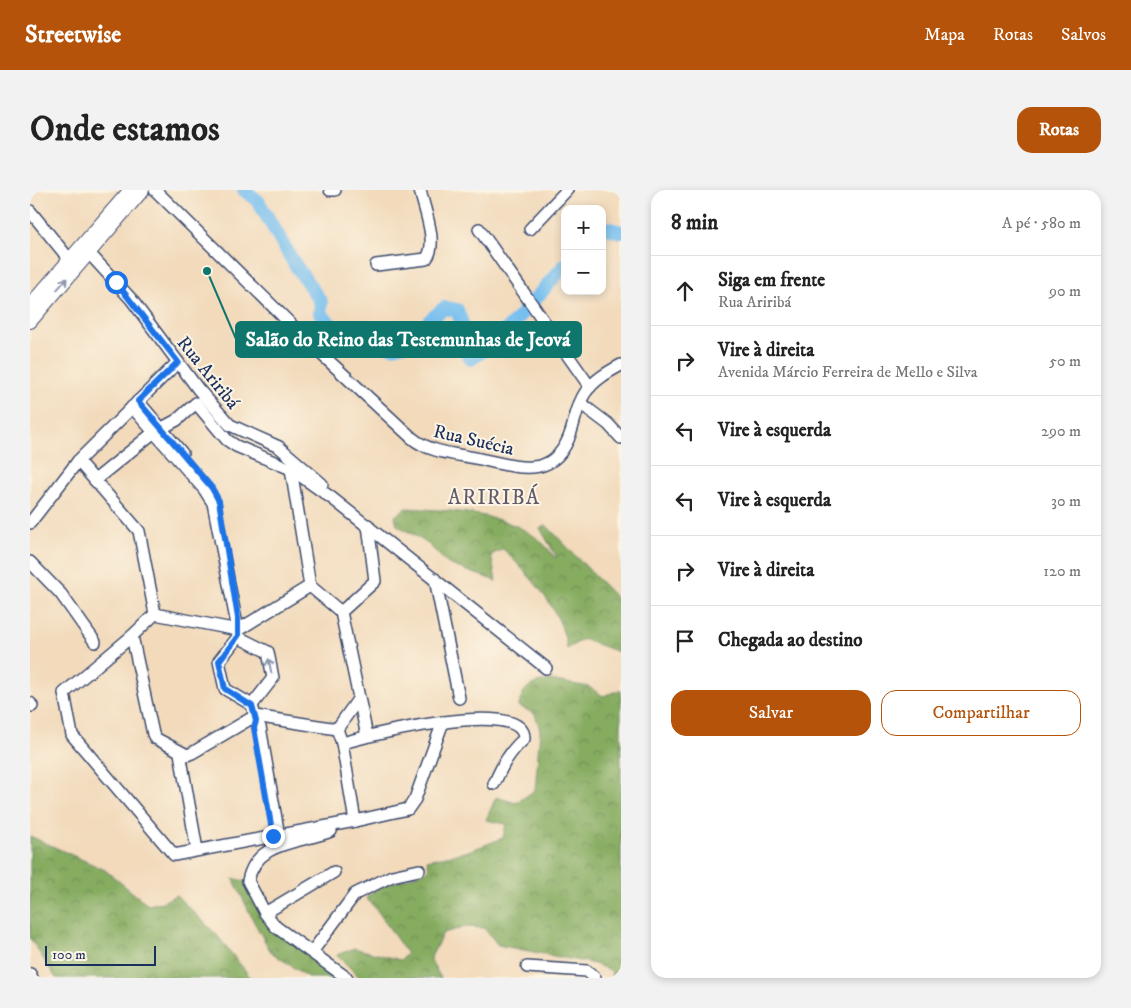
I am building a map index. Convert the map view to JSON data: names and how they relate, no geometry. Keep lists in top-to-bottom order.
{
  "streets": {
    "street": ["Rua Ariribá", "Rua Suécia"]
  },
  "districts": ["ARIRIBÁ"],
  "places": ["Salão do Reino das Testemunhas de Jeová"],
  "scale_bar": "100 m",
  "page": {
    "header": "Streetwise",
    "nav": ["Mapa", "Rotas", "Salvos"],
    "buttons": [
      "Rotas",
      ["Salvar", "Compartilhar"]
    ],
    "title": "Onde estamos",
    "heading": ["8 min", "A pé · 580 m"],
    "map_buttons": ["+", "−"],
    "list": [
      ["Siga em frente", "Rua Ariribá", "90 m"],
      ["Vire à direita", "Avenida Márcio Ferreira de Mello e Silva", "50 m"],
      ["Vire à esquerda", "290 m"],
      ["Vire à esquerda", "30 m"],
      ["Vire à direita", "120 m"],
      "Chegada ao destino"
    ],
    "scale": "100 m"
  }
}
